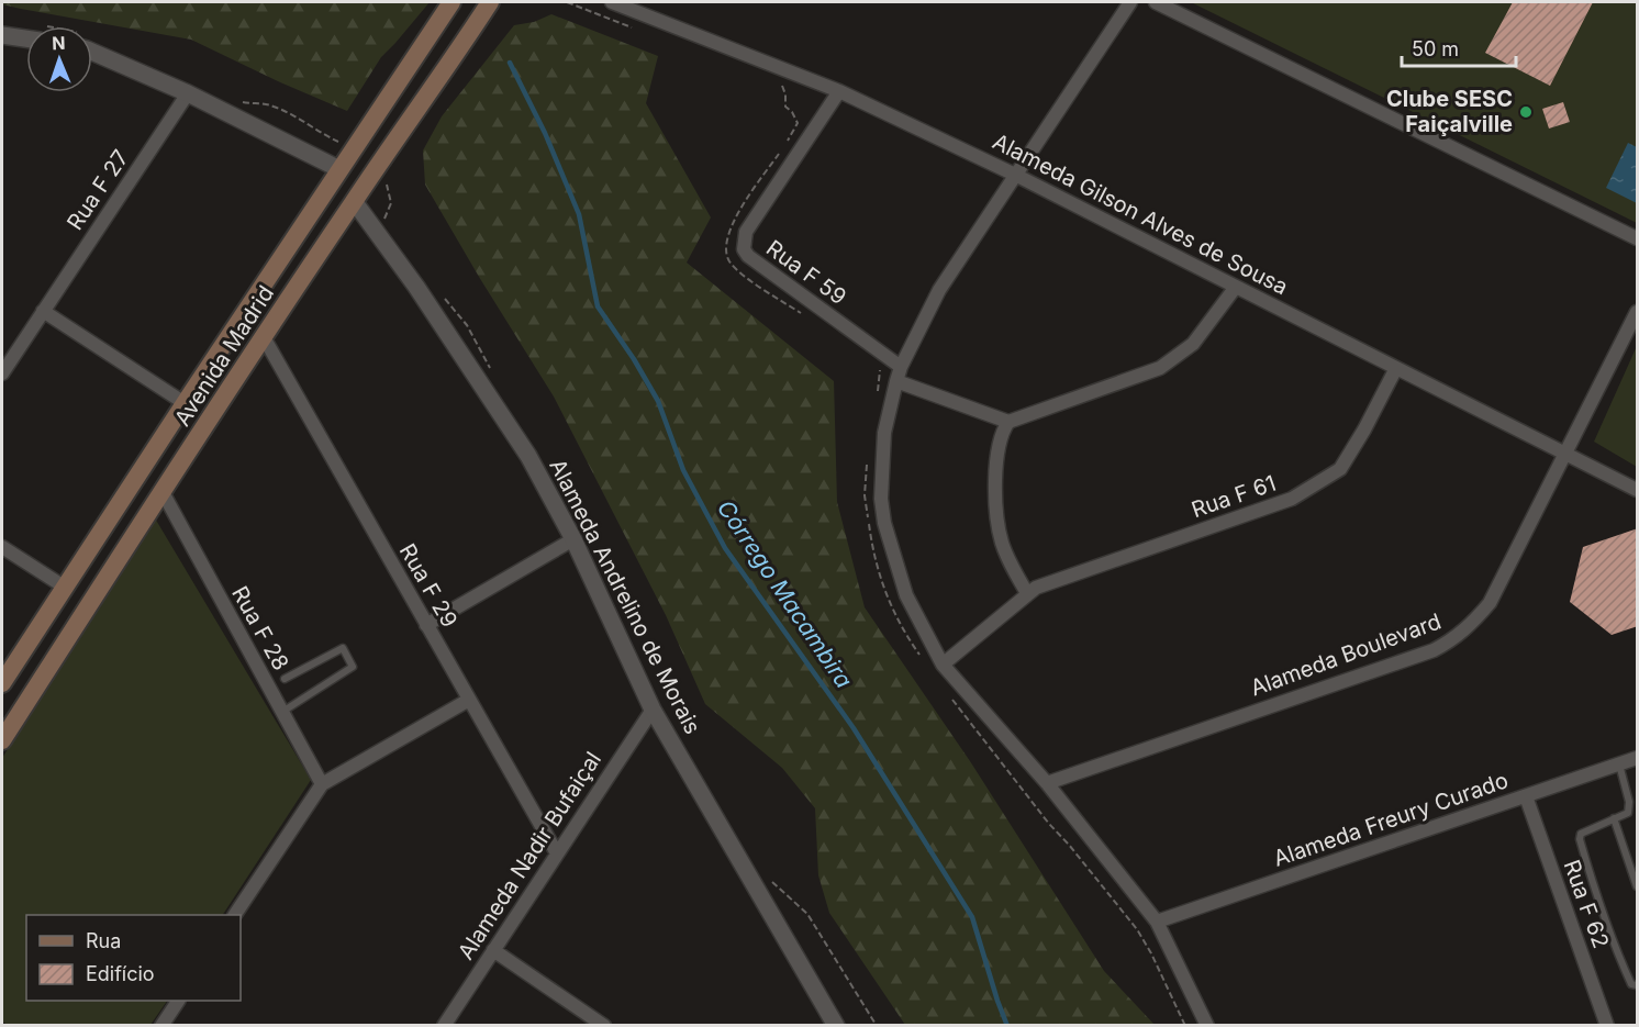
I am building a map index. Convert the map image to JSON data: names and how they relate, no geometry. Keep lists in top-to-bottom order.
{
  "streets": {
    "main road": ["Avenida Madrid"],
    "street": [
      "Rua F 27",
      "Alameda Gilson Alves de Sousa",
      "Rua F 59",
      "Rua F 61",
      "Rua F 29",
      "Alameda Andrelino de Morais",
      "Rua F 28",
      "Alameda Boulevard",
      "Alameda Freury Curado",
      "Alameda Nadir Bufaiçal",
      "Rua F 62"
    ]
  },
  "crossings": [
    ["Alameda Gilson Alves de Sousa", "Rua F 59"],
    ["Alameda Gilson Alves de Sousa", "Rua F 61"],
    ["Alameda Gilson Alves de Sousa", "Alameda Boulevard"],
    ["Avenida Madrid", "Rua F 29"],
    ["Avenida Madrid", "Alameda Andrelino de Morais"],
    ["Avenida Madrid", "Rua F 28"],
    ["Rua F 29", "Alameda Nadir Bufaiçal"],
    ["Alameda Andrelino de Morais", "Alameda Nadir Bufaiçal"],
    ["Alameda Freury Curado", "Rua F 62"]
  ],
  "water": ["Córrego Macambira"],
  "places": ["Clube SESC Faiçalville"],
  "legend": ["Rua", "Edifício"],
  "scale_bar": "50 m",
  "north": "top"
}
